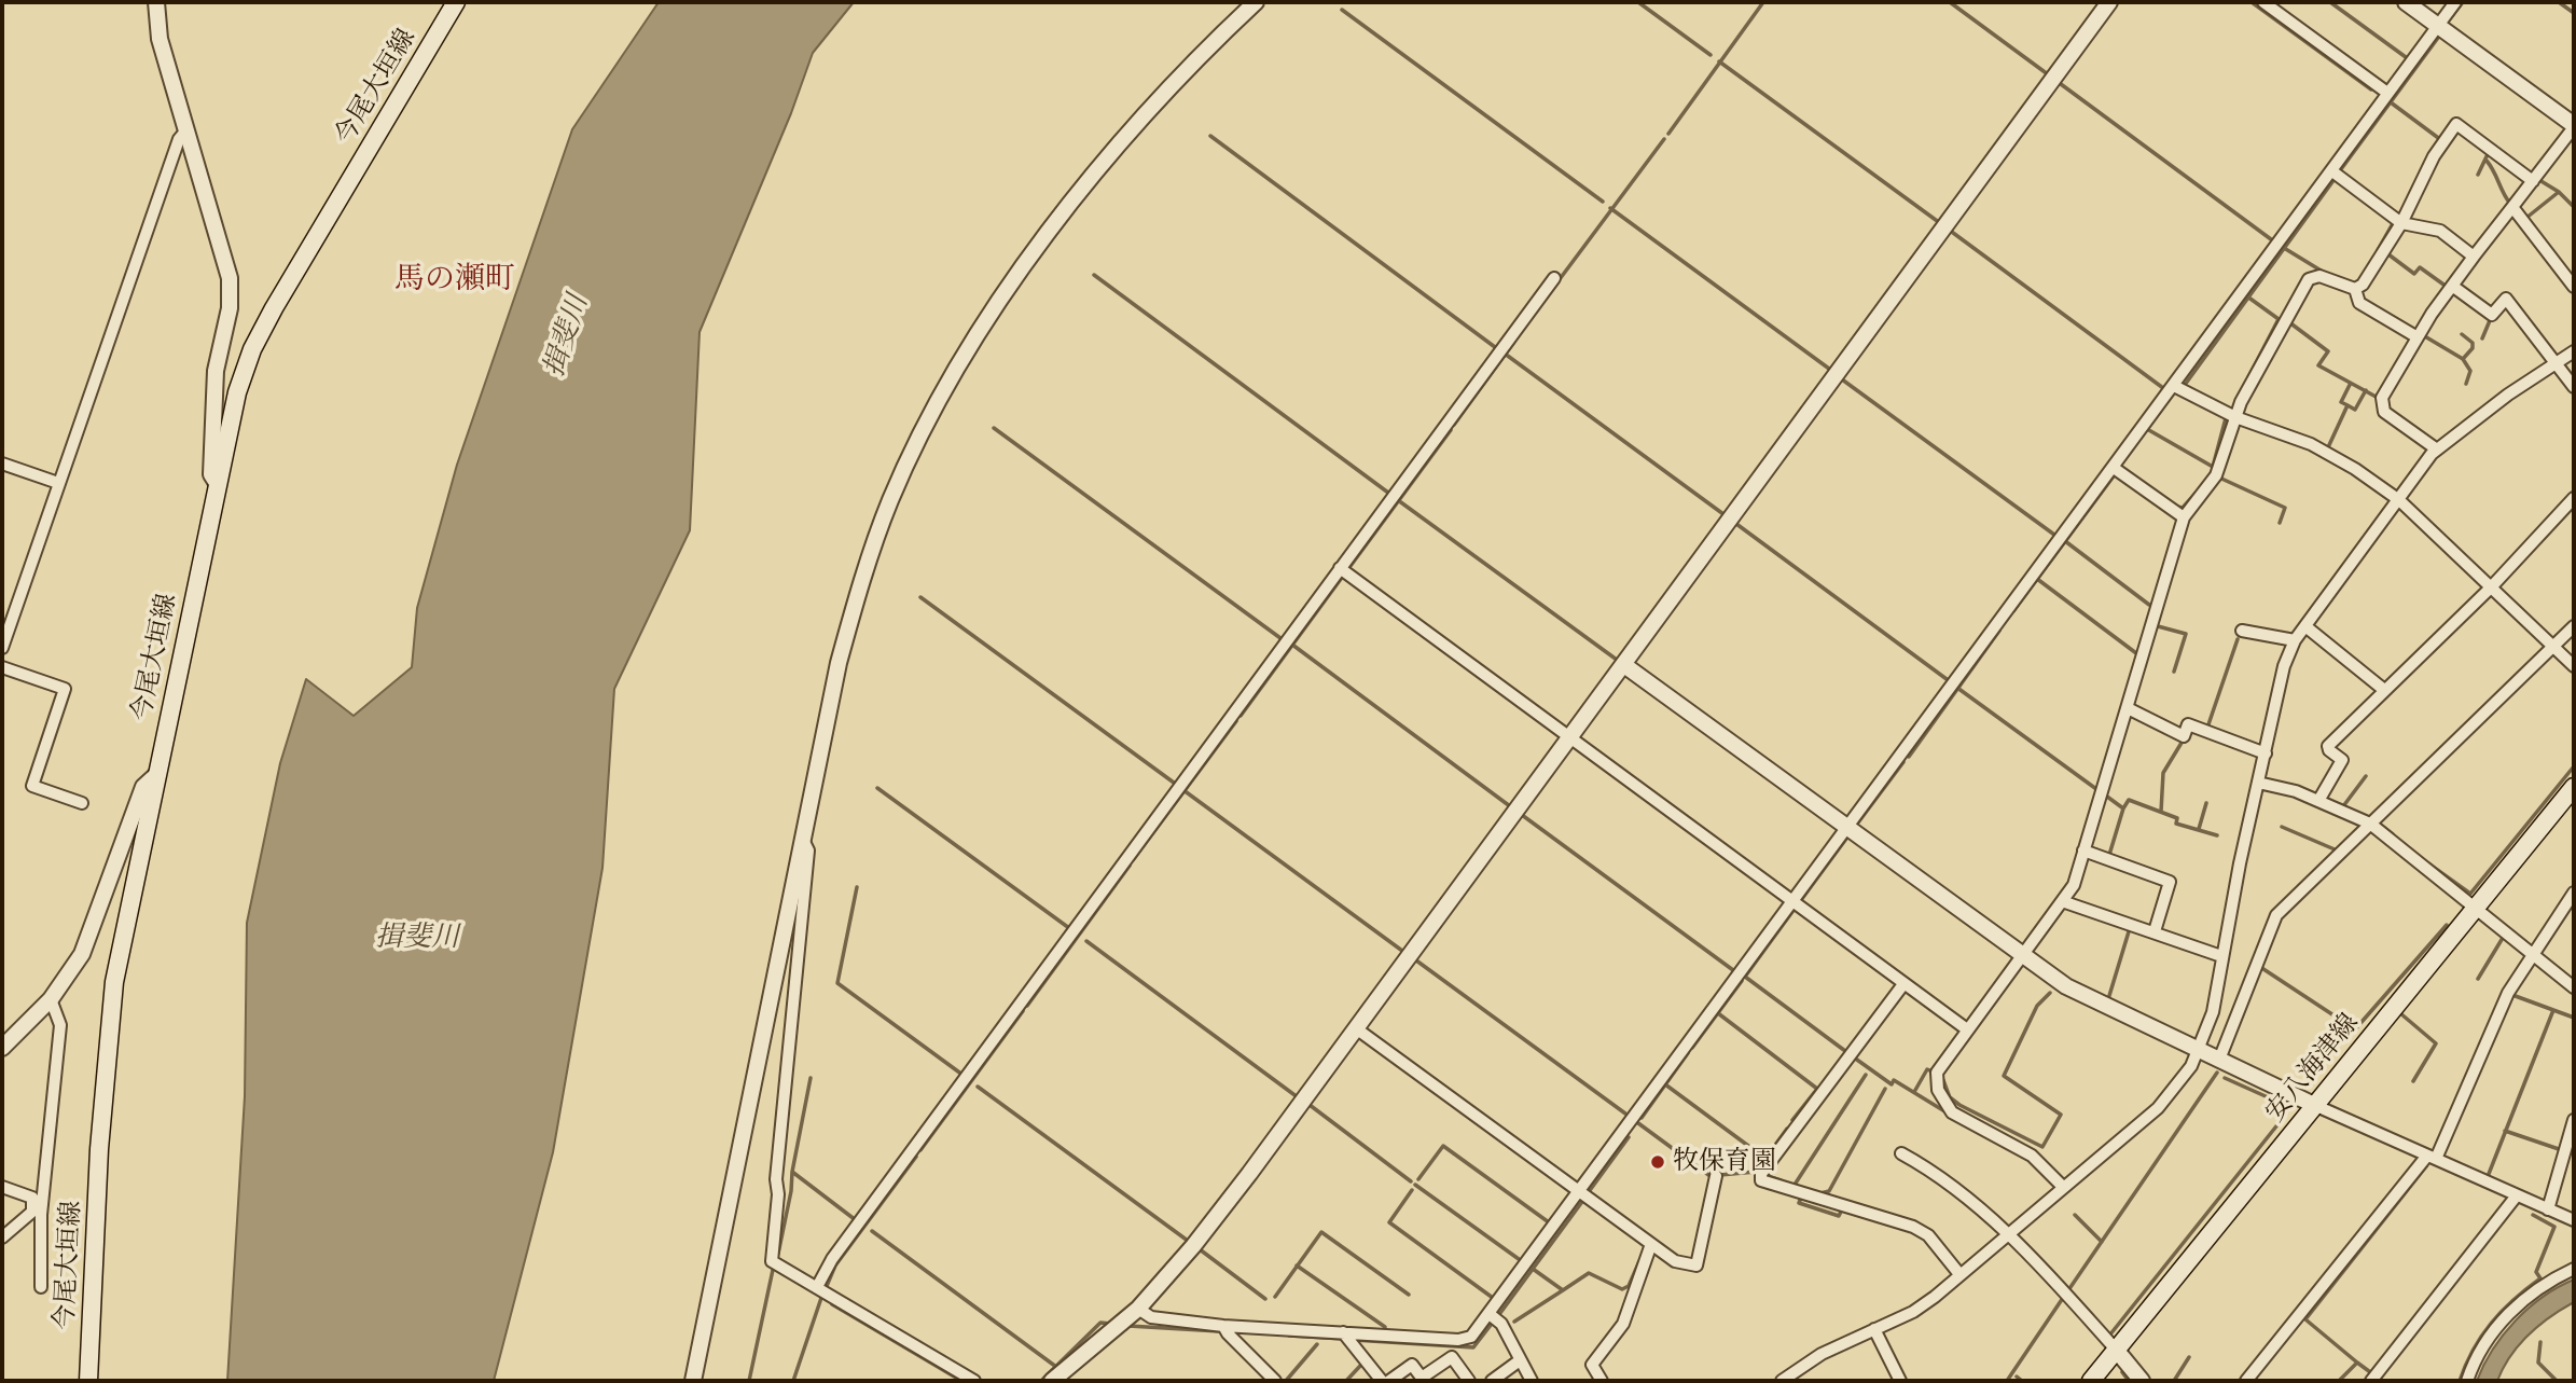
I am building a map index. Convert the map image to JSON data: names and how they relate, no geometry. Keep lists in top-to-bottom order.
{
  "streets": {
    "main road": ["今尾大垣線", "安八海津線"]
  },
  "districts": ["馬の瀬町"],
  "water": ["揖斐川"],
  "places": ["牧保育園"]
}
